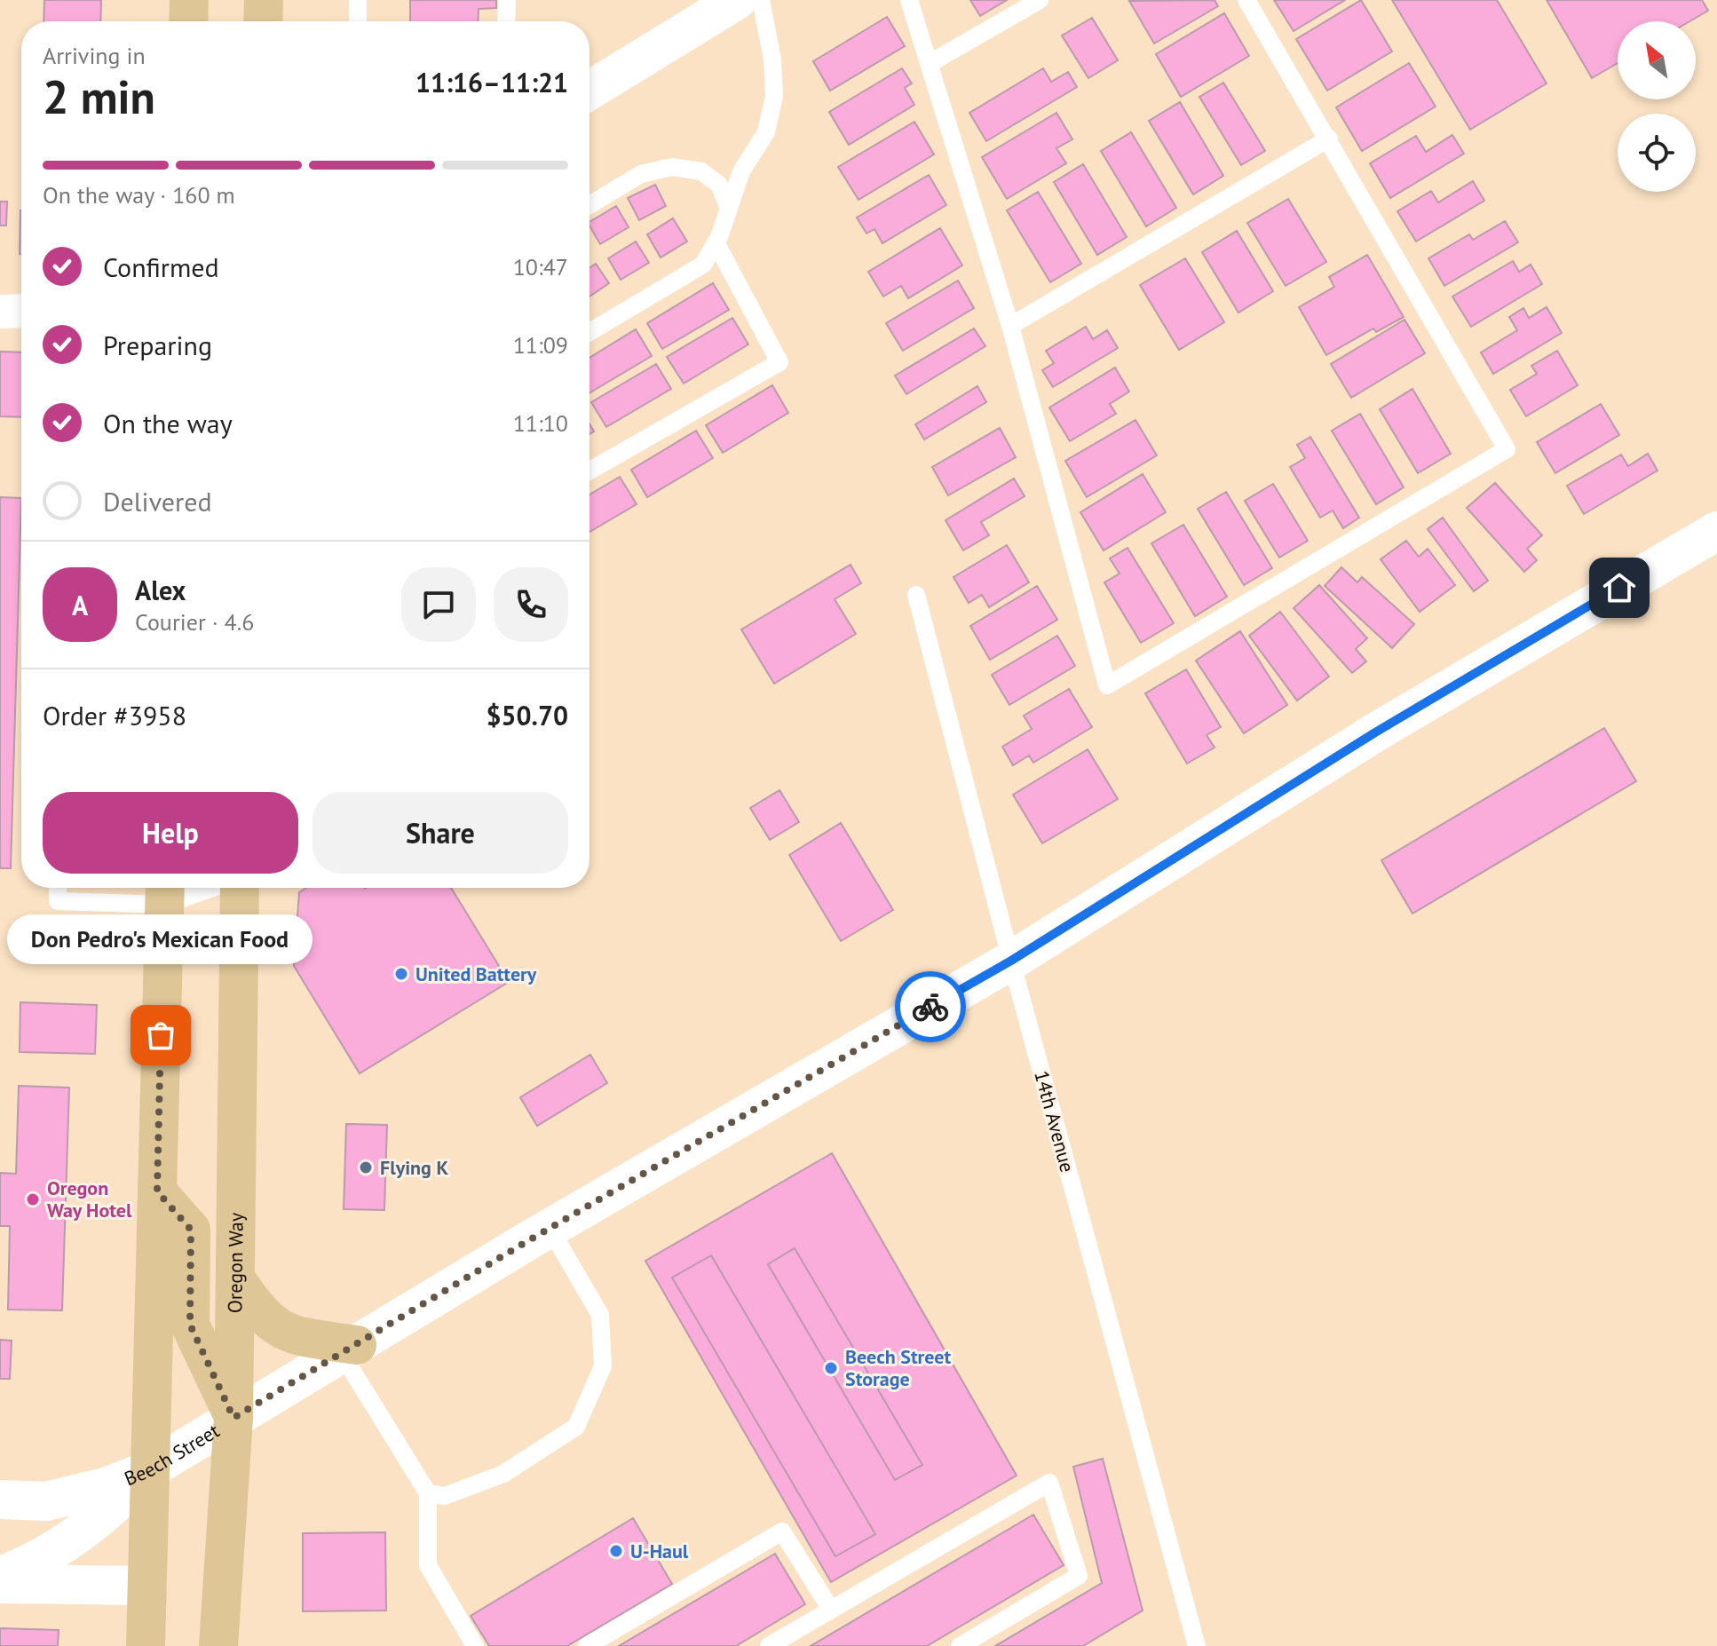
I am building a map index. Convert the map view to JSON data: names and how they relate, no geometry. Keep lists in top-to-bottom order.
{
  "streets": {
    "main road": ["Oregon Way"],
    "street": ["Beech Street"],
    "lane": ["14th Avenue"]
  },
  "crossings": [
    ["14th Avenue", "Beech Street"],
    ["Oregon Way", "Beech Street"]
  ],
  "places": [
    "United Battery",
    "Don Pedro's Mexican Food",
    "Flying K",
    "Oregon Way Hotel",
    "Beech Street Storage",
    "U-Haul"
  ],
  "north": "top left",
  "page": {
    "heading": ["2 min", "Arriving in", "11:16–11:21"],
    "panel": [
      "Alex",
      "Courier · 4.6",
      "Order #3958",
      "$50.70"
    ],
    "bar": "On the way · 160 m",
    "list": [
      ["Confirmed", "10:47"],
      ["Preparing", "11:09"],
      ["On the way", "11:10"],
      "Delivered"
    ],
    "round": "A",
    "buttons": ["Help", "Share"],
    "bubble": "Don Pedro's Mexican Food"
  }
}
